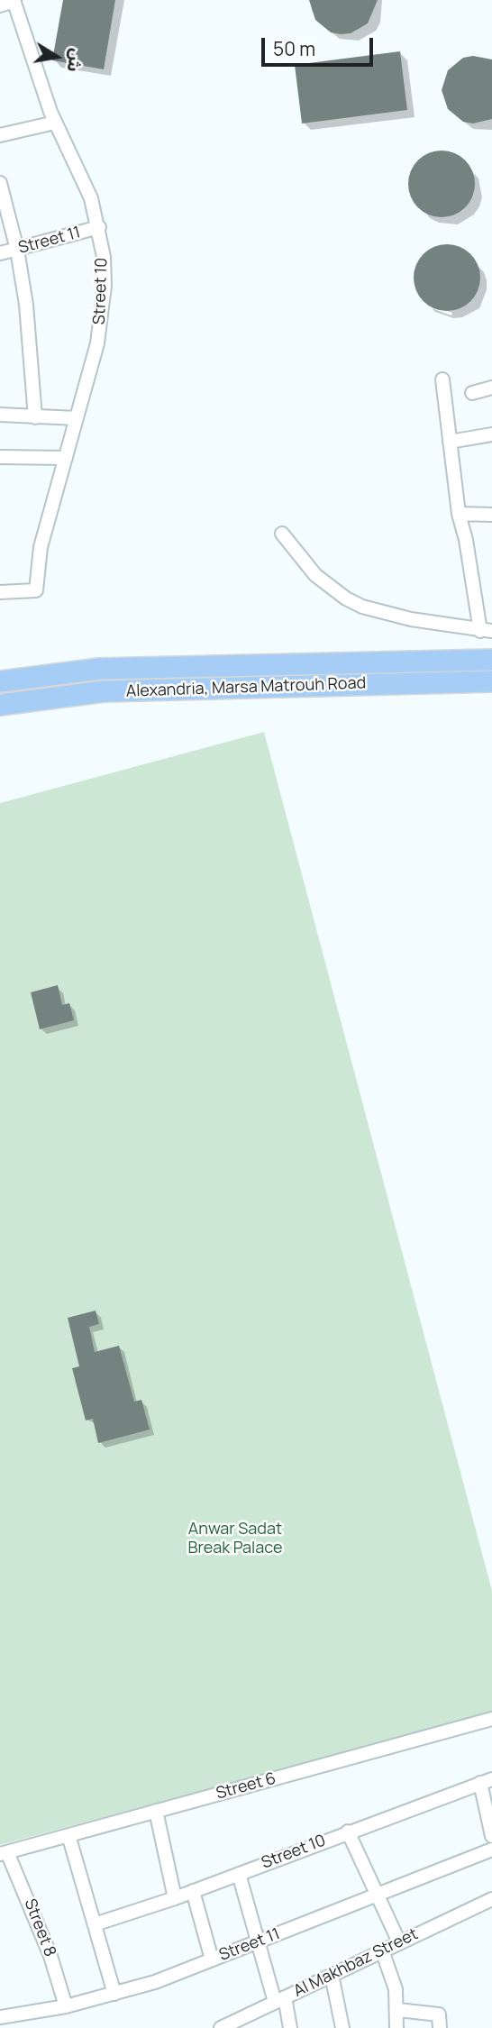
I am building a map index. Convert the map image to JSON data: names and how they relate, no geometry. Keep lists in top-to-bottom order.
{
  "streets": {
    "main road": ["Alexandria, Marsa Matrouh Road"],
    "street": [
      "Street 11",
      "Street 10",
      "Street 6",
      "Street 8",
      "Al Makhbaz Street"
    ]
  },
  "crossings": [
    ["Street 11", "Street 10"],
    ["Street 11", "Street 8"],
    ["Street 6", "Street 8"]
  ],
  "parks": ["Anwar Sadat Break Palace"],
  "scale_bar": "50 m",
  "north": "right"
}
